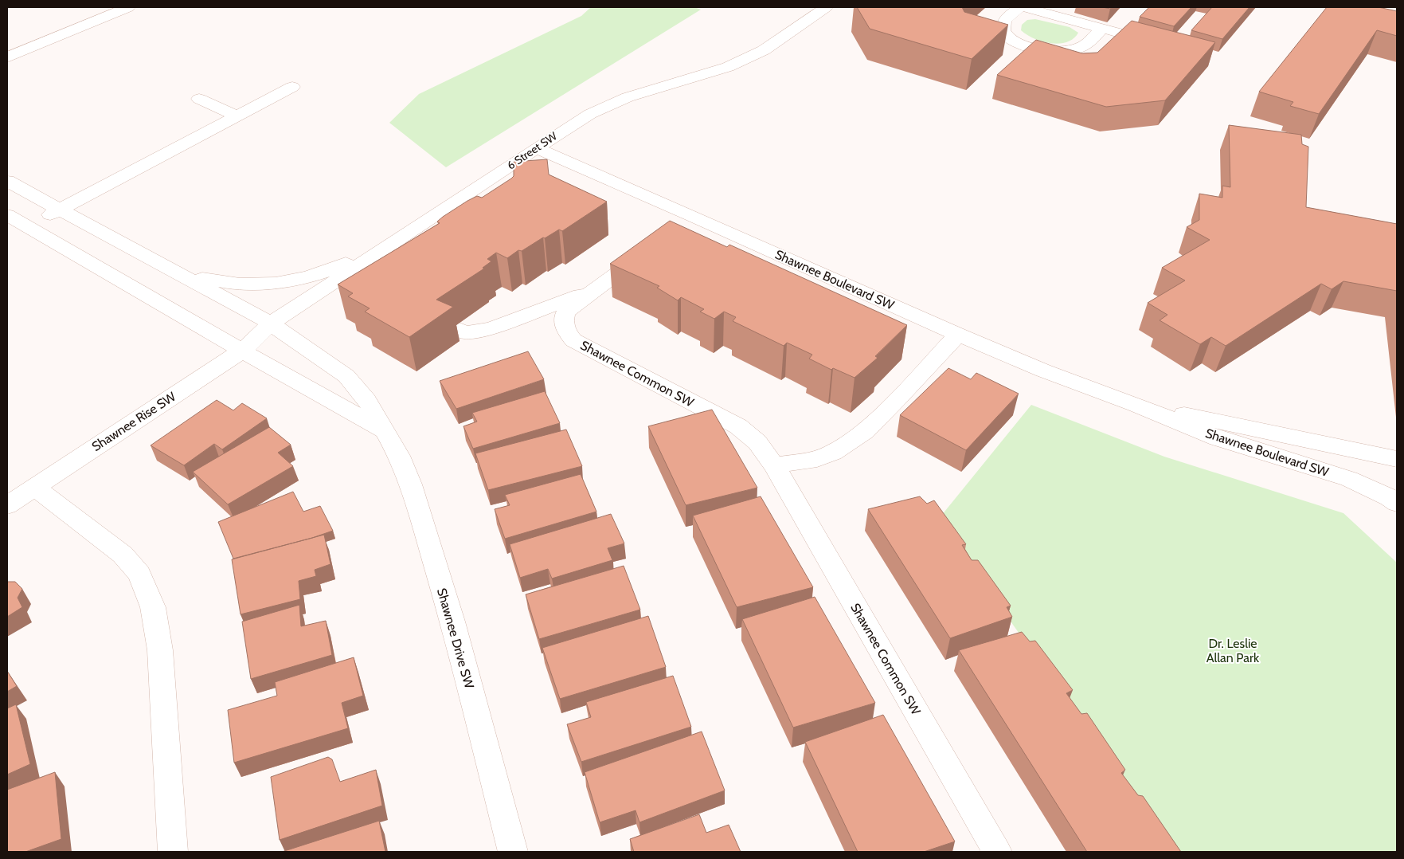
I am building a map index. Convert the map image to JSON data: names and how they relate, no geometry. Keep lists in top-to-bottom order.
{
  "streets": {
    "street": [
      "6 Street SW",
      "Shawnee Boulevard SW",
      "Shawnee Common SW",
      "Shawnee Rise SW",
      "Shawnee Drive SW"
    ]
  },
  "crossings": [
    ["6 Street SW", "Shawnee Boulevard SW"],
    ["6 Street SW", "Shawnee Rise SW"],
    ["6 Street SW", "Shawnee Drive SW"],
    ["Shawnee Rise SW", "Shawnee Drive SW"]
  ],
  "parks": ["Dr. Leslie Allan Park"]
}
